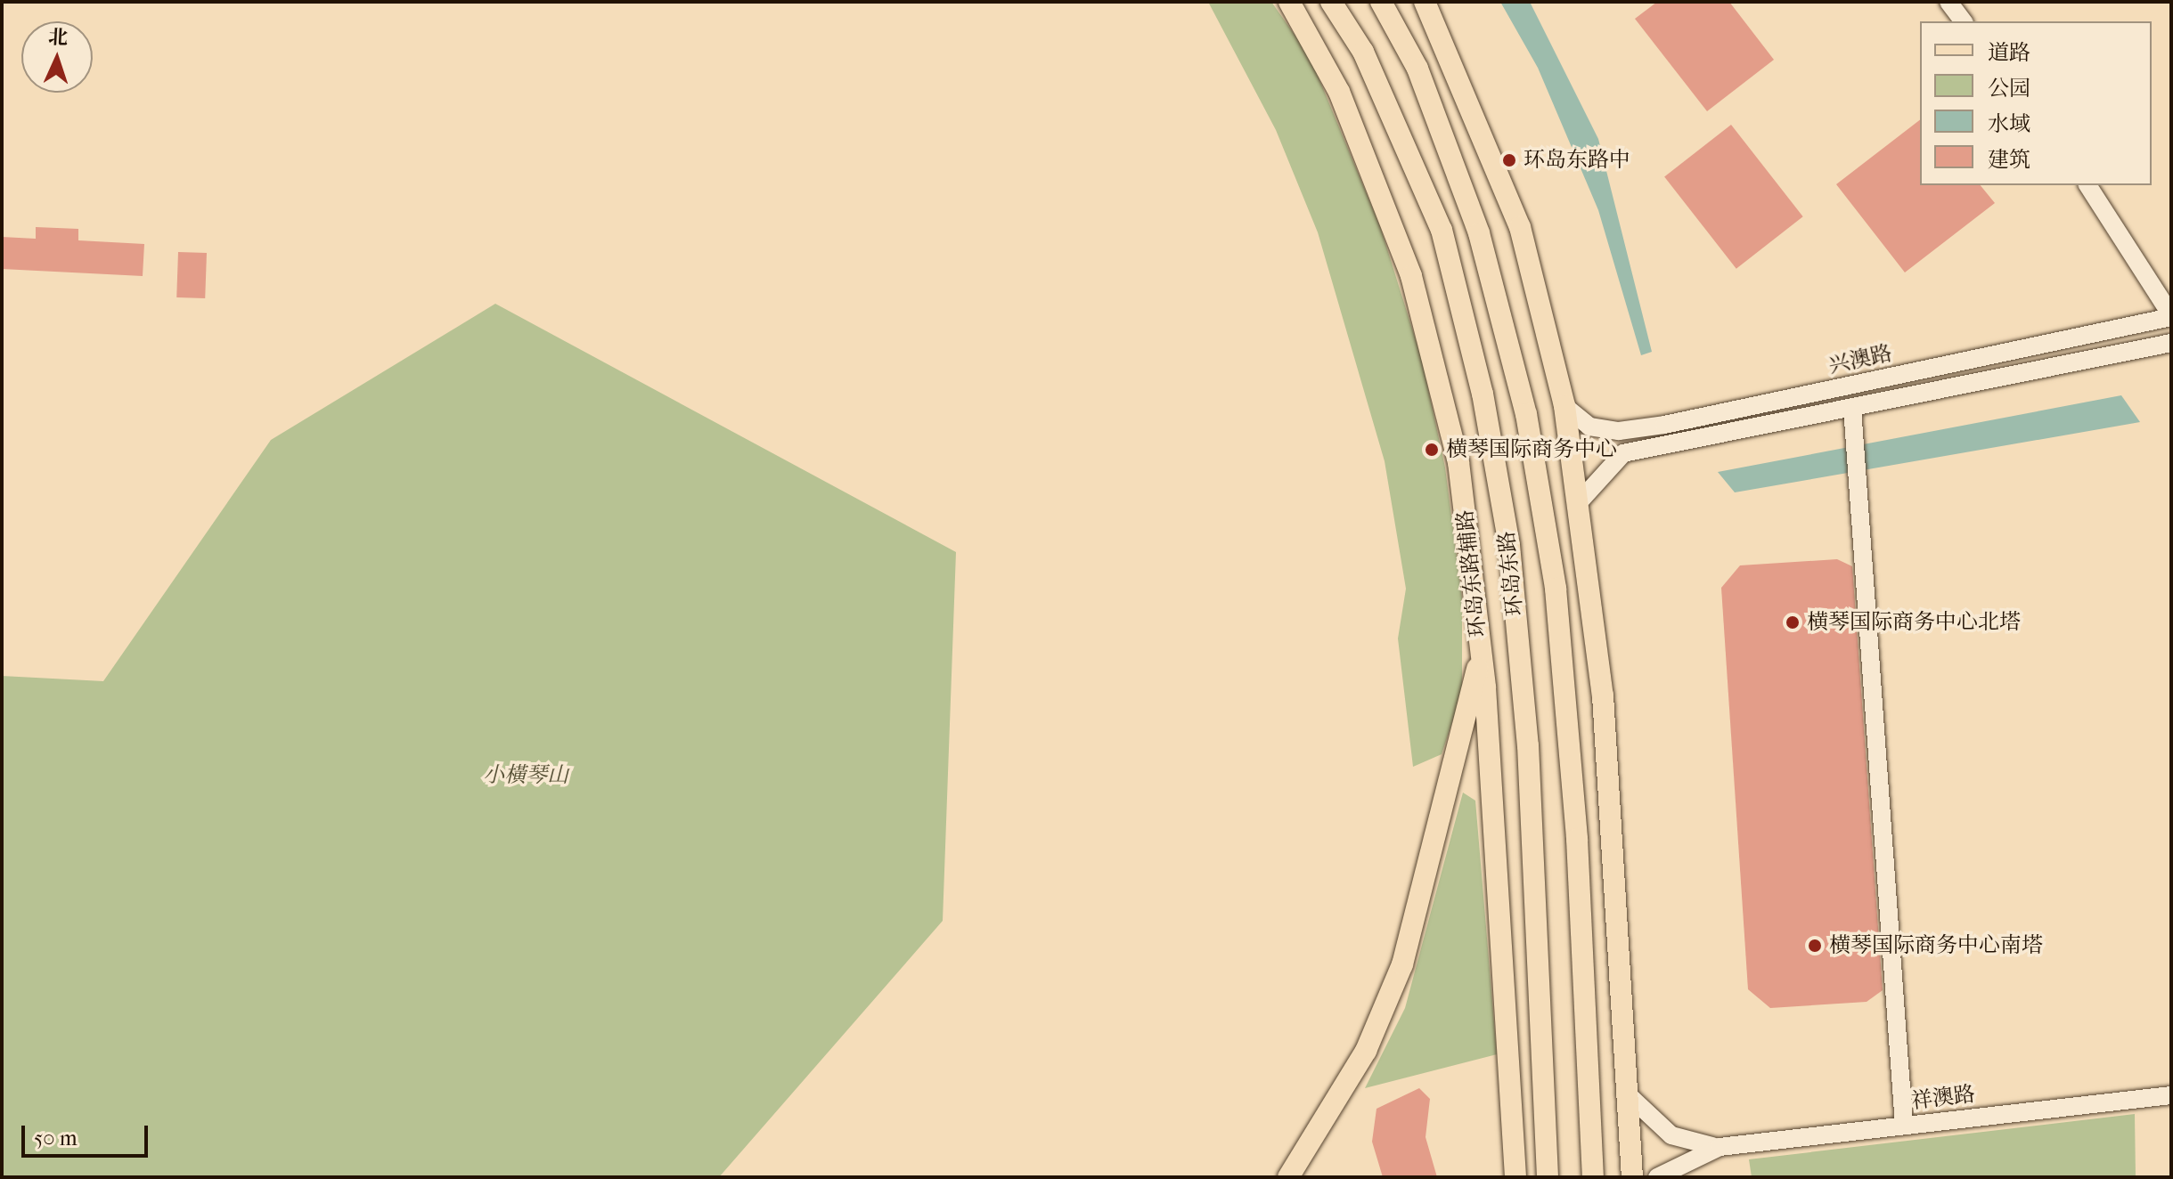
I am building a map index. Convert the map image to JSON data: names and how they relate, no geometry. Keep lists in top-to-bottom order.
{
  "streets": {
    "main road": ["环岛东路辅路", "环岛东路"],
    "street": ["兴澳路", "祥澳路"]
  },
  "parks": ["小橫琴山"],
  "places": [
    "环岛东路中",
    "横琴国际商务中心",
    "横琴国际商务中心北塔",
    "横琴国际商务中心南塔"
  ],
  "legend": [
    "道路",
    "公园",
    "水域",
    "建筑"
  ],
  "scale_bar": "50 m",
  "north": "top"
}
